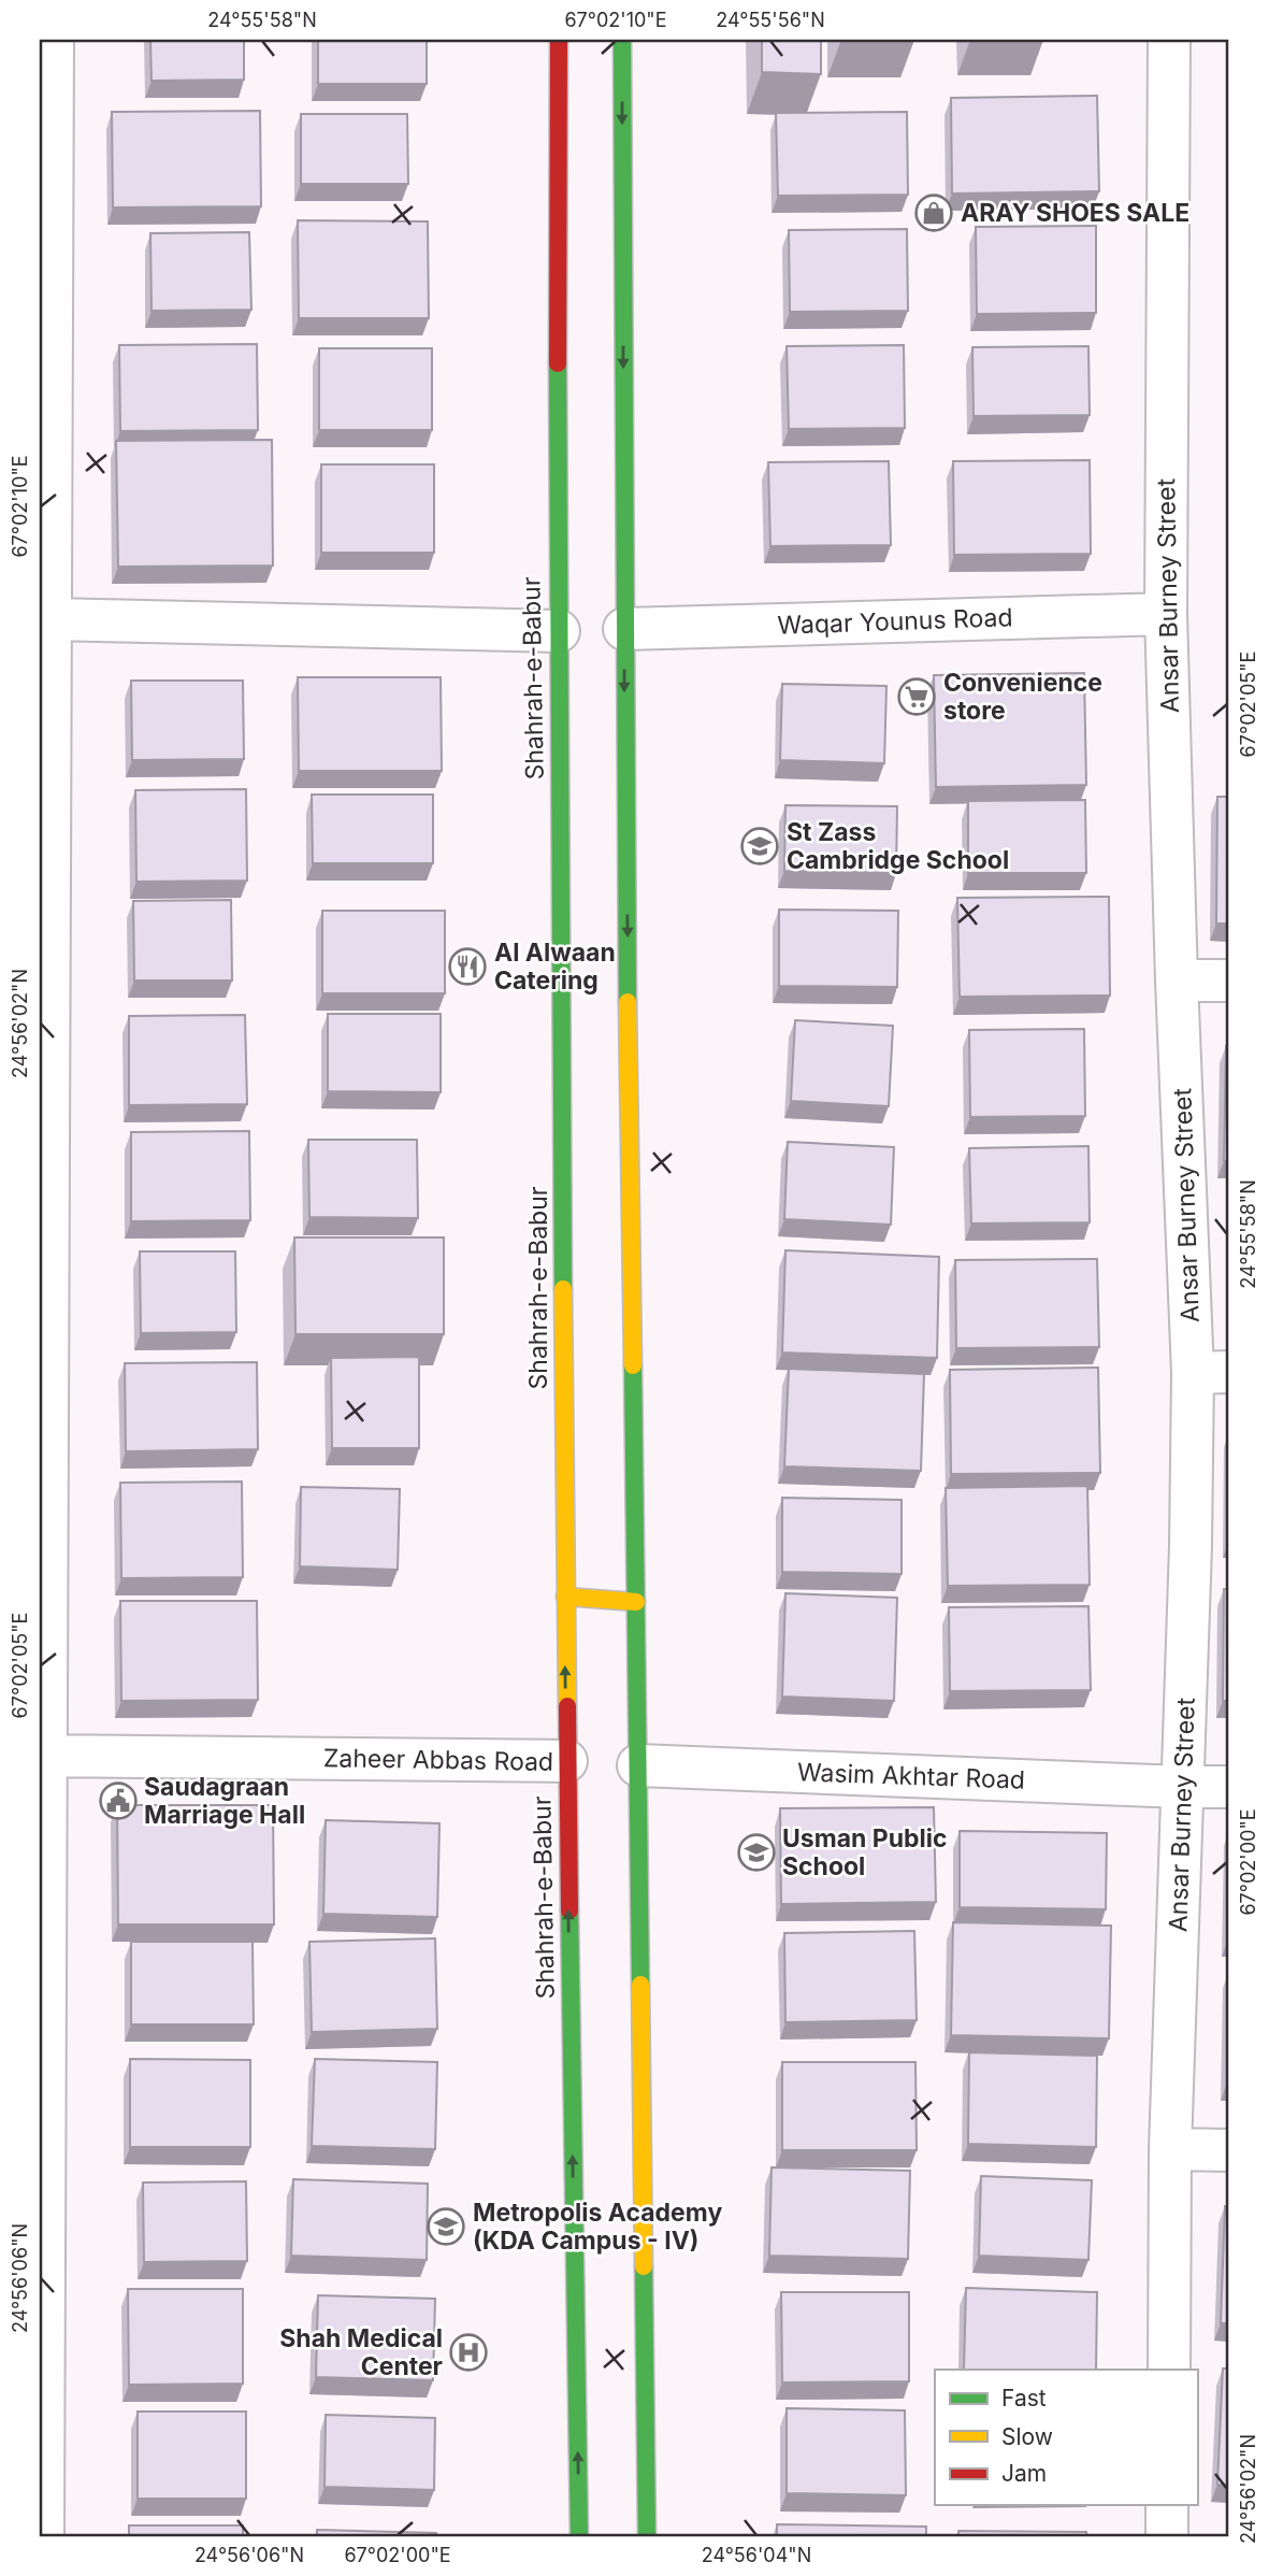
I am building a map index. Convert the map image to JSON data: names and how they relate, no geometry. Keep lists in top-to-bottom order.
{
  "streets": {
    "main road": ["Shahrah-e-Babur"],
    "street": [
      "Ansar Burney Street",
      "Waqar Younus Road",
      "Zaheer Abbas Road",
      "Wasim Akhtar Road"
    ]
  },
  "crossings": [
    ["Ansar Burney Street", "Waqar Younus Road"],
    ["Ansar Burney Street", "Wasim Akhtar Road"],
    ["Shahrah-e-Babur", "Zaheer Abbas Road"]
  ],
  "places": {
    "shop": ["ARAY SHOES SALE"],
    "supermarket": ["Convenience store"],
    "school or university": ["St Zass Cambridge School", "Usman Public School", "Metropolis Academy (KDA Campus - IV)"],
    "restaurant": ["Al Alwaan Catering"],
    "public building": ["Saudagraan Marriage Hall"],
    "hospital": ["Shah Medical Center"]
  },
  "legend": ["Fast", "Slow", "Jam"],
  "coordinates": [
    "24°55'58\"N",
    "67°02'10\"E",
    "24°55'56\"N",
    "67°02'05\"E",
    "24°56'02\"N",
    "67°02'00\"E",
    "24°56'06\"N",
    "24°56'04\"N"
  ]
}
